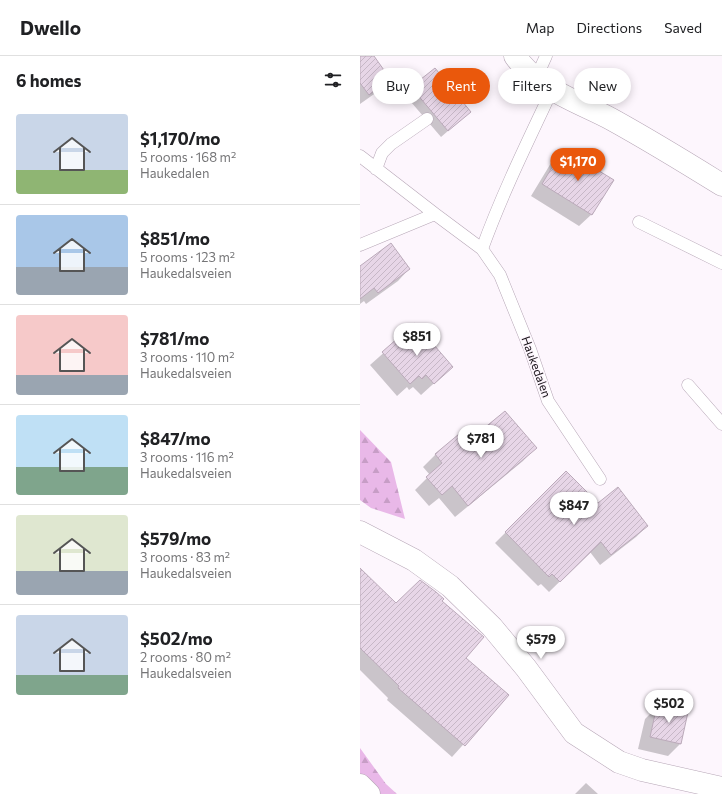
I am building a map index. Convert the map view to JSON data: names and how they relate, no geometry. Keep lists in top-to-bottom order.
{
  "streets": {
    "lane": ["Haukedalen"]
  },
  "page": {
    "header": "Dwello",
    "nav": ["Map", "Directions", "Saved"],
    "heading": "6 homes",
    "chip": [
      "Buy",
      "Rent",
      "Filters",
      "New"
    ],
    "list": [
      {
        "name": "$1,170/mo",
        "note": "5 rooms · 168 m² · Haukedalen"
      },
      {
        "name": "$851/mo",
        "note": "5 rooms · 123 m² · Haukedalsveien"
      },
      {
        "name": "$781/mo",
        "note": "3 rooms · 110 m² · Haukedalsveien"
      },
      {
        "name": "$847/mo",
        "note": "3 rooms · 116 m² · Haukedalsveien"
      },
      {
        "name": "$579/mo",
        "note": "3 rooms · 83 m² · Haukedalsveien"
      },
      {
        "name": "$502/mo",
        "note": "2 rooms · 80 m² · Haukedalsveien"
      }
    ],
    "price": [
      "$1,170",
      "$851",
      "$781",
      "$847",
      "$579",
      "$502"
    ]
  }
}
